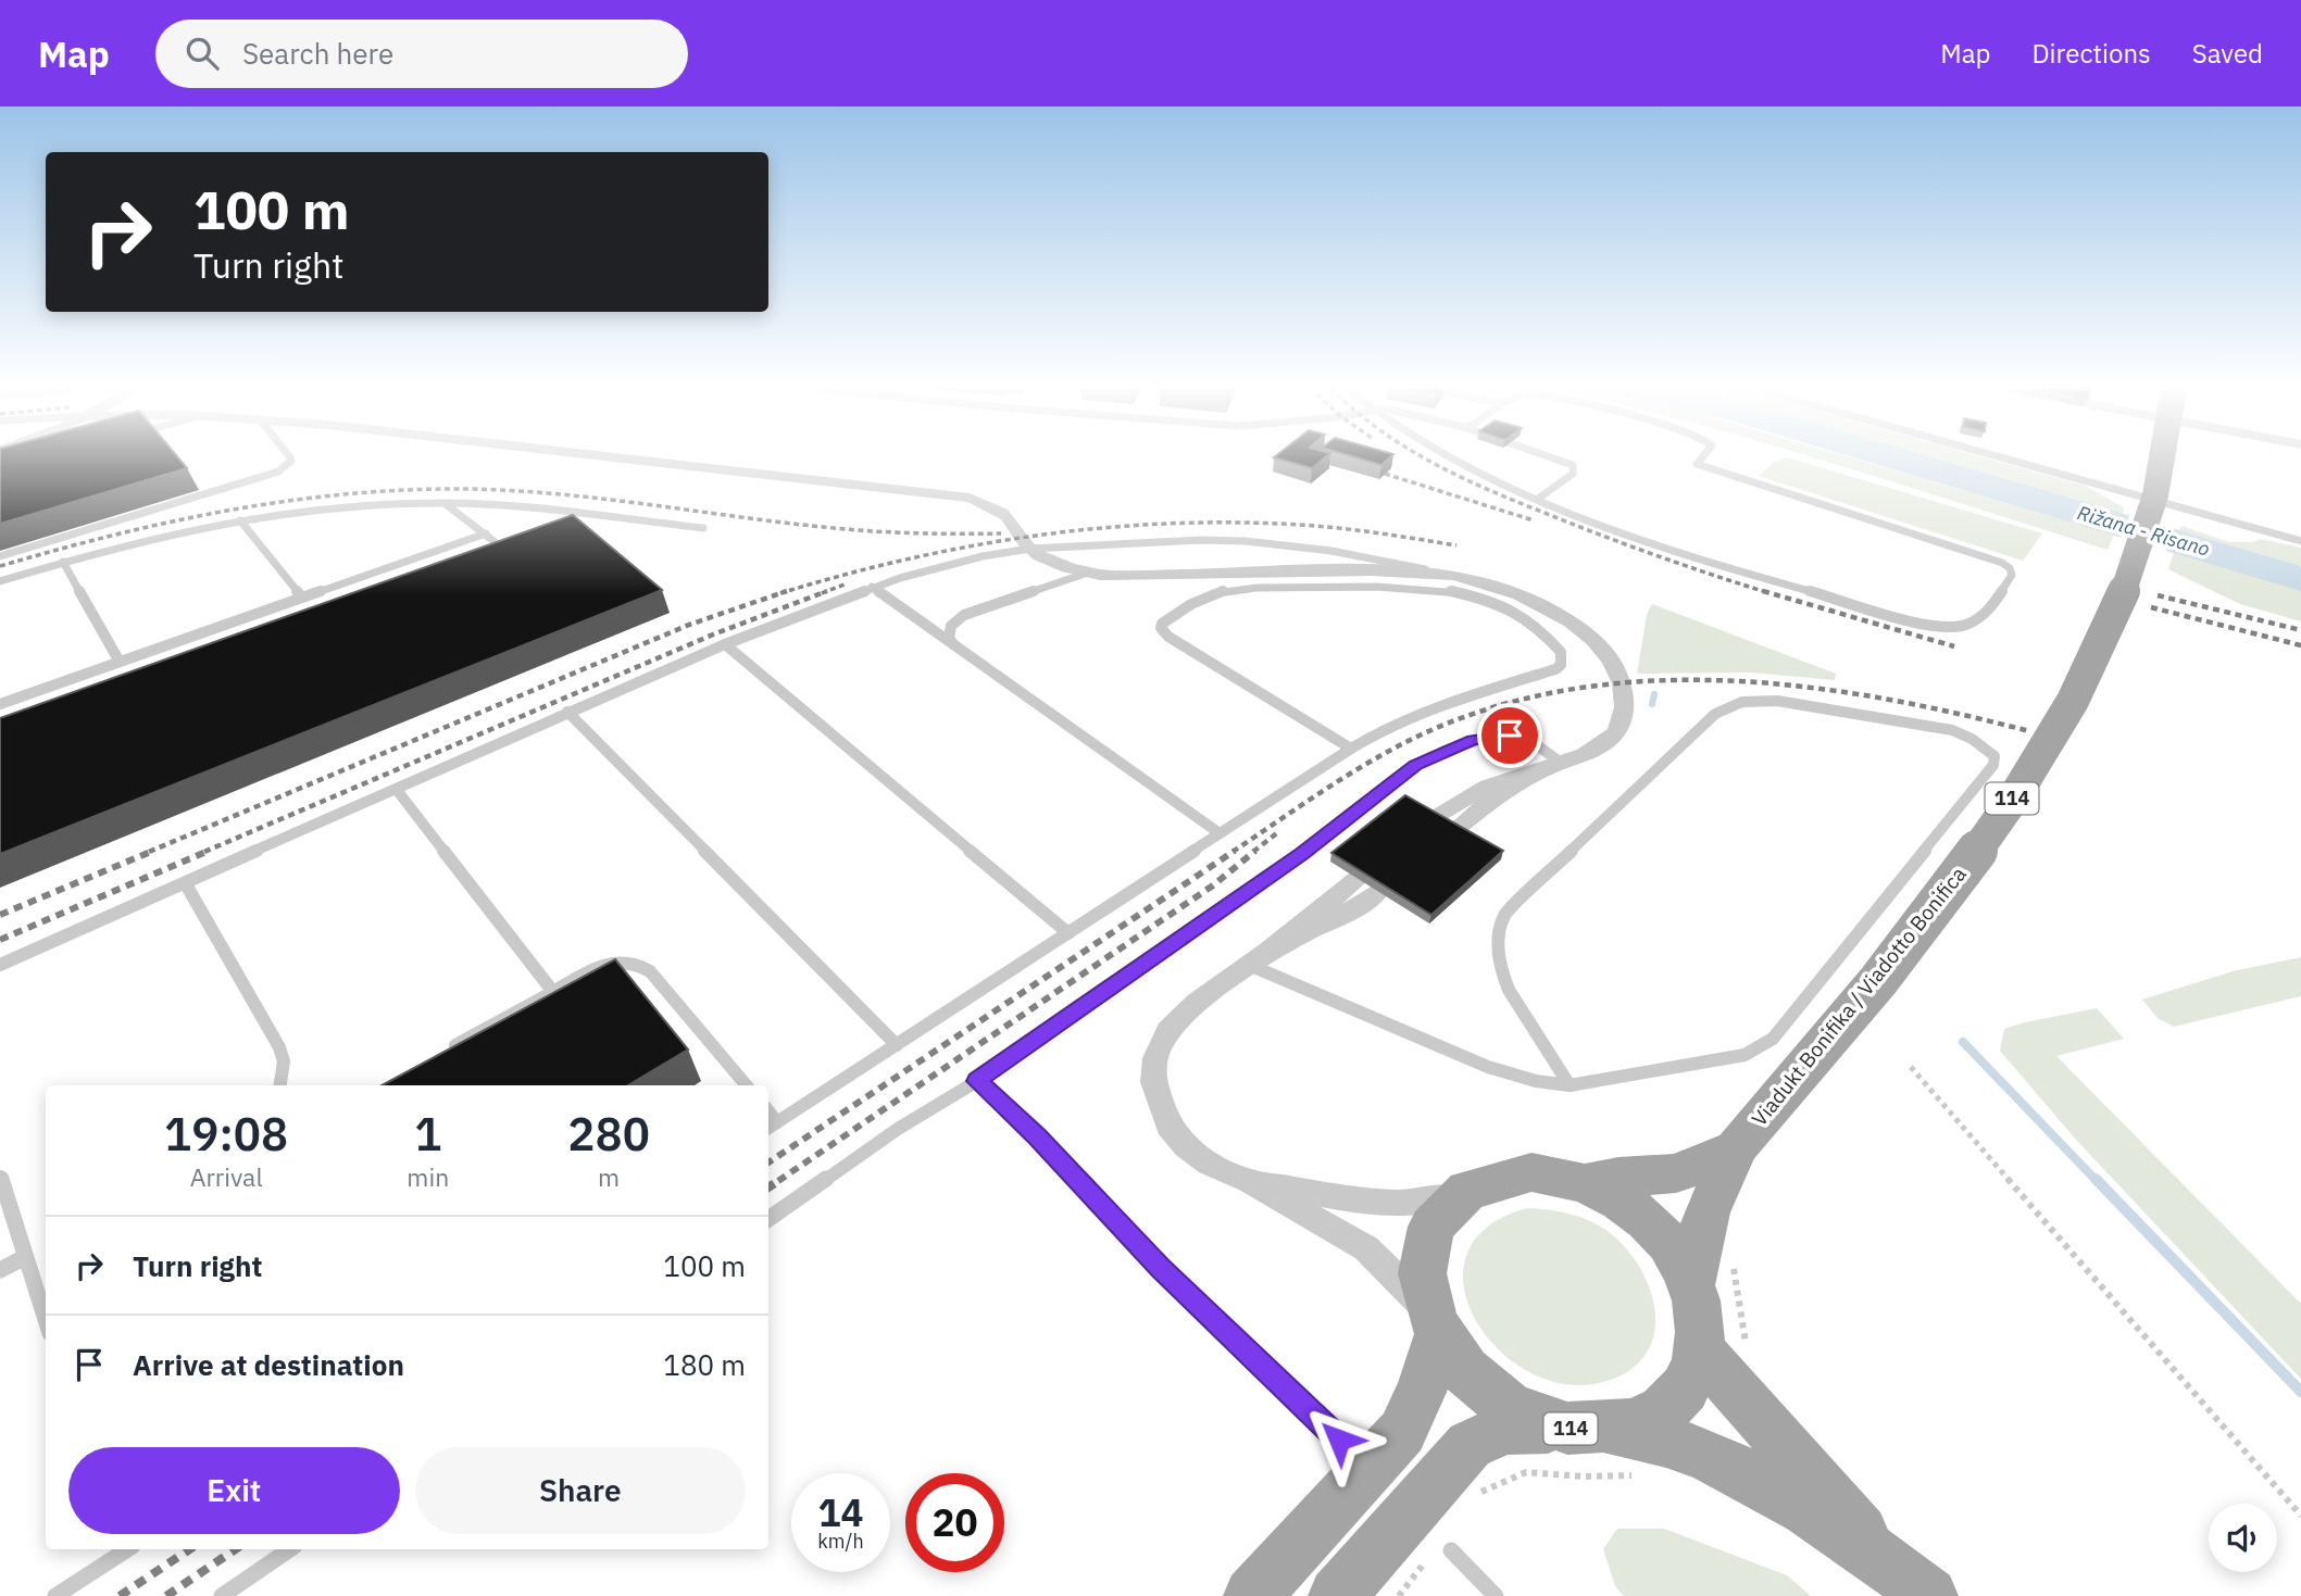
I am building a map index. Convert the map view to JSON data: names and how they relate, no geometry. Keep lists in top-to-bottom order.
{
  "streets": {
    "main road": ["114", "Viadukt Bonifika / Viadotto Bonifica"]
  },
  "crossings": [
    ["114", "Viadukt Bonifika / Viadotto Bonifica"]
  ],
  "water": ["Rižana - Risano"],
  "page": {
    "header": "Map",
    "search": "Search here",
    "nav": ["Map", "Directions", "Saved"],
    "turn": ["100 m", "Turn right"],
    "eta": [
      "19:08",
      "Arrival",
      "1",
      "min",
      "280",
      "m"
    ],
    "list": [
      {
        "name": "Turn right",
        "value": "100 m"
      },
      {
        "name": "Arrive at destination",
        "value": "180 m"
      }
    ],
    "buttons": ["Exit", "Share"],
    "speed": "14 km/h",
    "limit": "20"
  }
}
